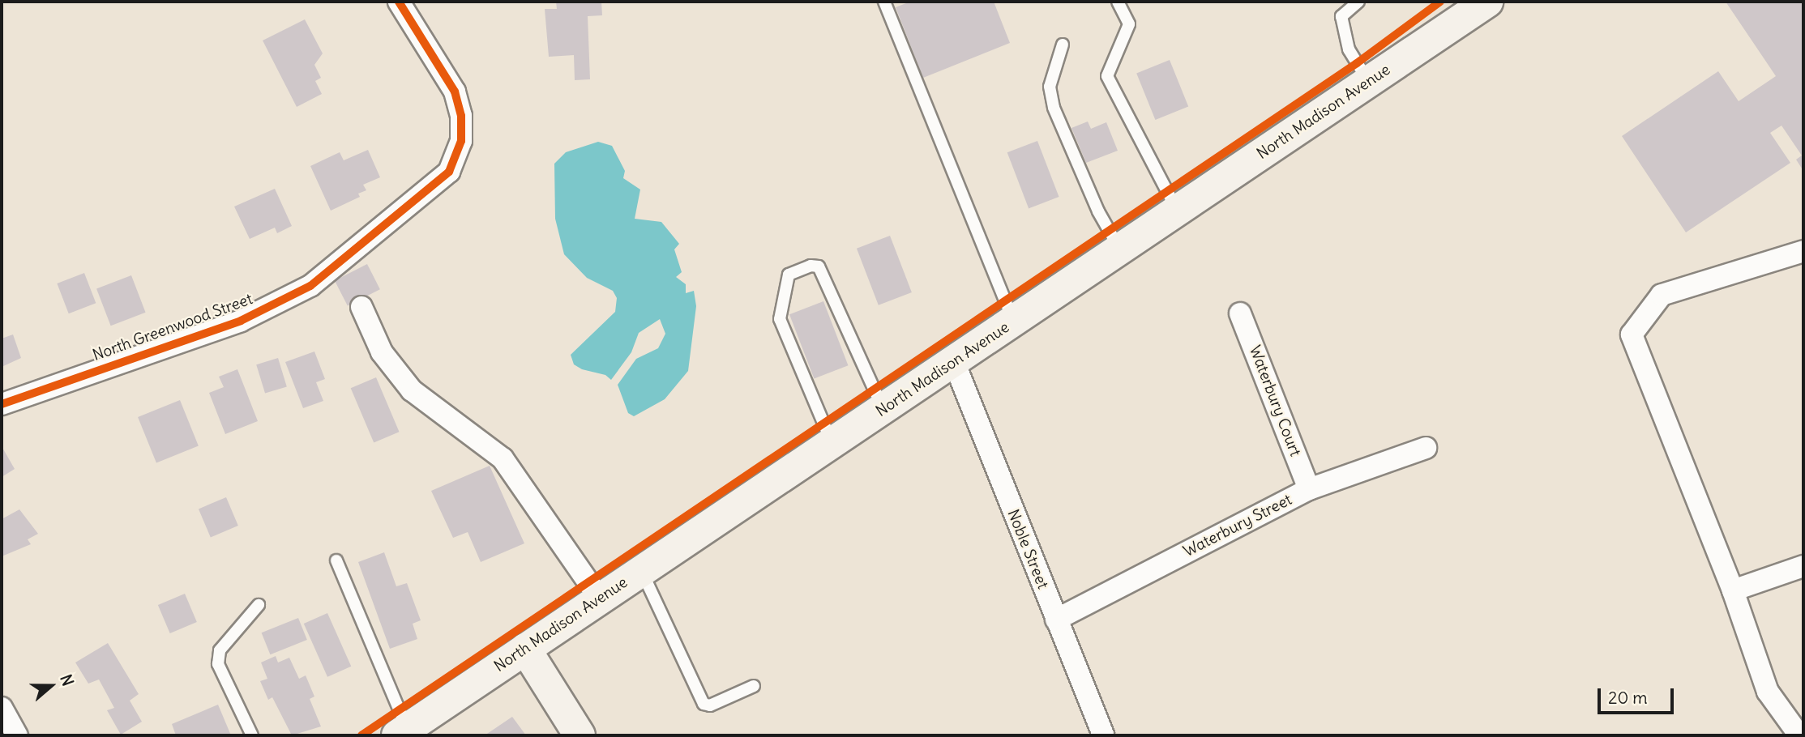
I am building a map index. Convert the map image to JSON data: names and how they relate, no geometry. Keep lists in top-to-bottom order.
{
  "streets": {
    "main road": ["North Madison Avenue"],
    "street": [
      "North Greenwood Street",
      "Waterbury Court",
      "Waterbury Street",
      "Noble Street"
    ]
  },
  "crossings": [
    ["North Madison Avenue", "Noble Street"],
    ["Waterbury Court", "Waterbury Street"],
    ["Waterbury Street", "Noble Street"]
  ],
  "scale_bar": "20 m",
  "north": "right"
}
